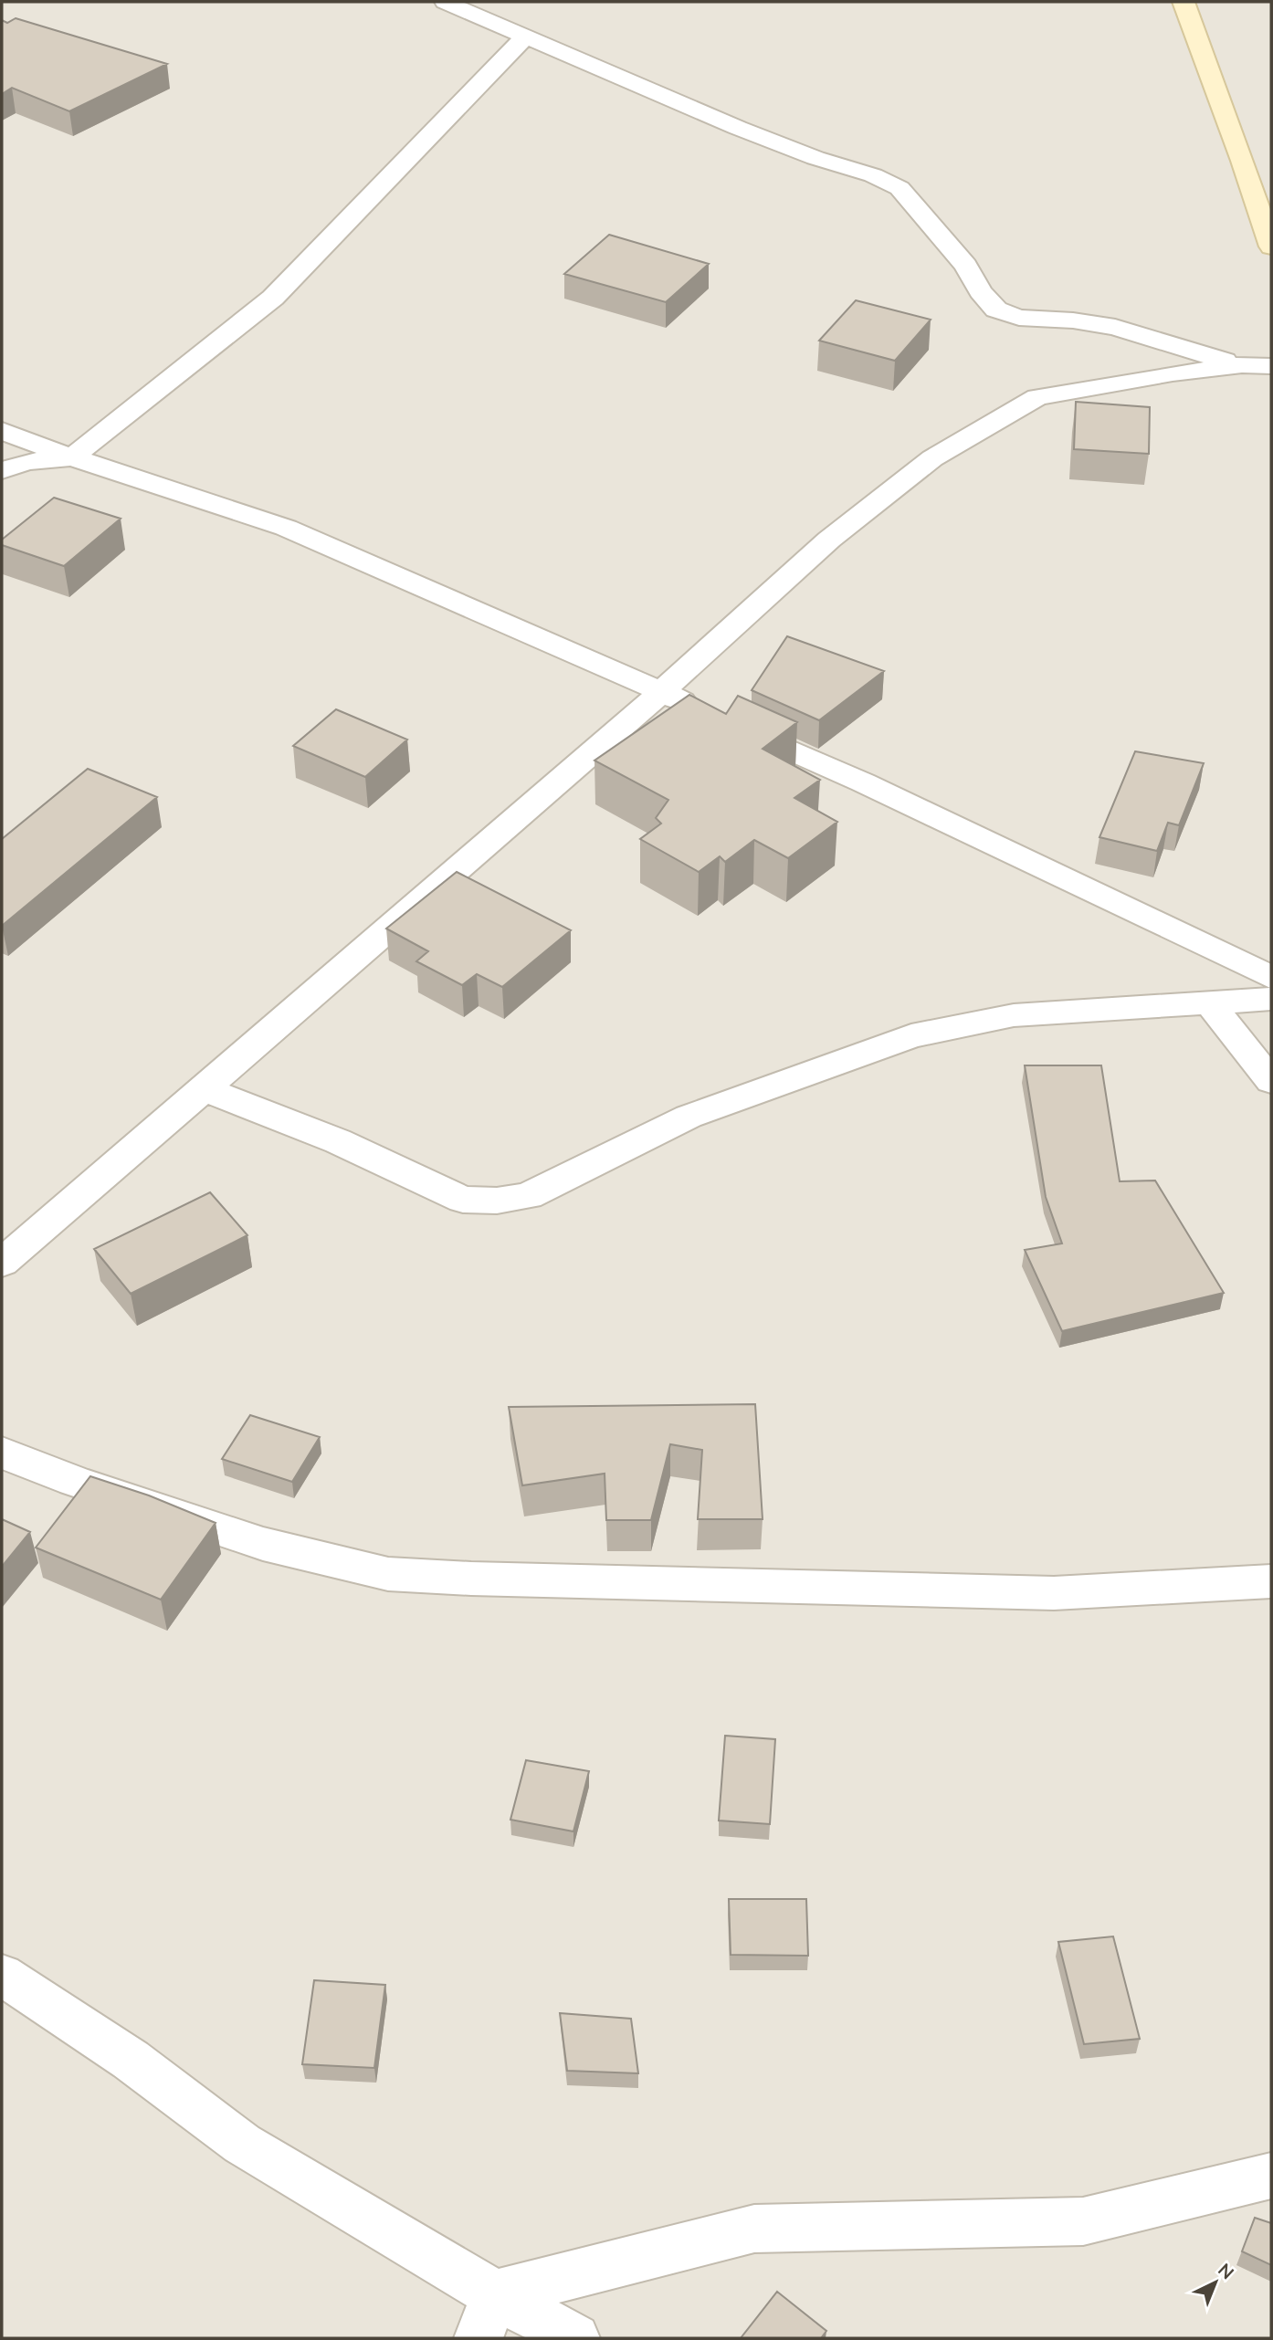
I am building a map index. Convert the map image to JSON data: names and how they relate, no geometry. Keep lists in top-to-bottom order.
{
  "north": "top right"
}
